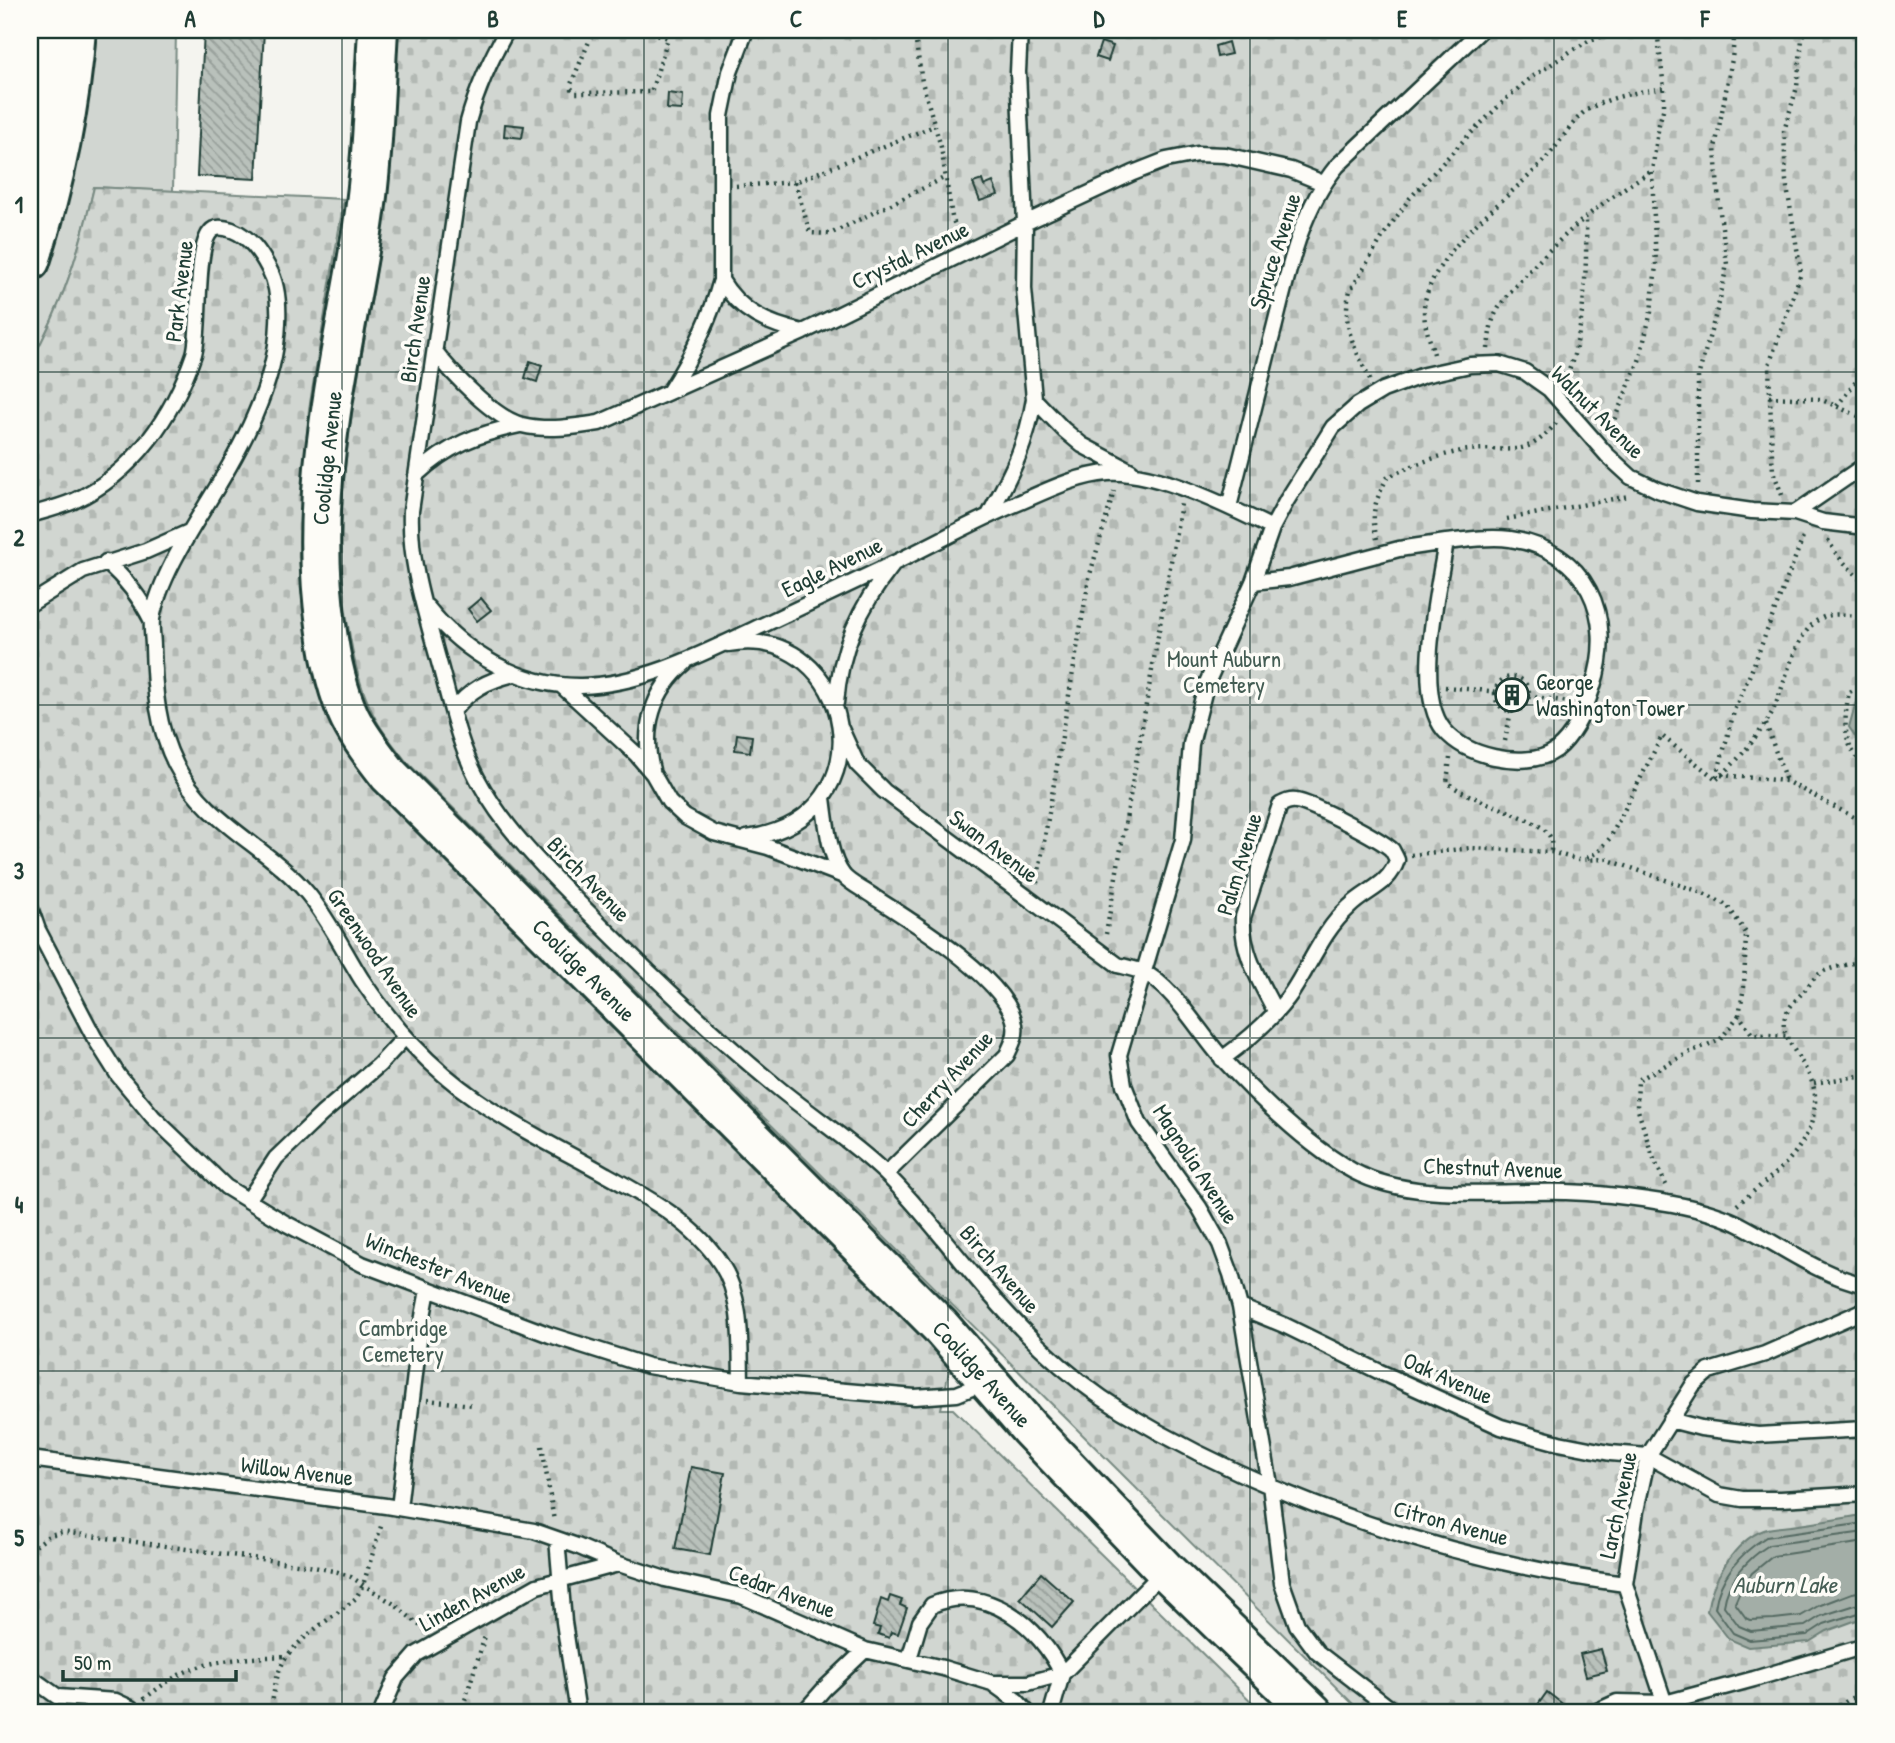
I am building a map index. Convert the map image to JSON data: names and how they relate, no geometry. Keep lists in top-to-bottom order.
{
  "streets": {
    "street": ["Coolidge Avenue"],
    "lane": [
      "Spruce Avenue",
      "Crystal Avenue",
      "Park Avenue",
      "Birch Avenue",
      "Walnut Avenue",
      "Eagle Avenue",
      "Swan Avenue",
      "Palm Avenue",
      "Greenwood Avenue",
      "Cherry Avenue",
      "Magnolia Avenue",
      "Chestnut Avenue",
      "Winchester Avenue",
      "Oak Avenue",
      "Willow Avenue",
      "Larch Avenue",
      "Citron Avenue",
      "Cedar Avenue",
      "Linden Avenue"
    ]
  },
  "crossings": [
    ["Spruce Avenue", "Crystal Avenue"],
    ["Spruce Avenue", "Eagle Avenue"],
    ["Crystal Avenue", "Birch Avenue"],
    ["Park Avenue", "Greenwood Avenue"],
    ["Birch Avenue", "Eagle Avenue"],
    ["Birch Avenue", "Cherry Avenue"],
    ["Birch Avenue", "Magnolia Avenue"],
    ["Birch Avenue", "Citron Avenue"],
    ["Walnut Avenue", "Eagle Avenue"],
    ["Walnut Avenue", "Magnolia Avenue"],
    ["Coolidge Avenue", "Winchester Avenue"],
    ["Eagle Avenue", "Swan Avenue"],
    ["Eagle Avenue", "Cherry Avenue"],
    ["Eagle Avenue", "Magnolia Avenue"],
    ["Swan Avenue", "Cherry Avenue"],
    ["Swan Avenue", "Magnolia Avenue"],
    ["Swan Avenue", "Chestnut Avenue"],
    ["Greenwood Avenue", "Winchester Avenue"],
    ["Magnolia Avenue", "Chestnut Avenue"],
    ["Magnolia Avenue", "Oak Avenue"],
    ["Magnolia Avenue", "Citron Avenue"],
    ["Oak Avenue", "Larch Avenue"],
    ["Willow Avenue", "Cedar Avenue"],
    ["Larch Avenue", "Citron Avenue"],
    ["Cedar Avenue", "Linden Avenue"]
  ],
  "water": ["Auburn Lake"],
  "parks": ["Mount Auburn Cemetery", "Cambridge Cemetery"],
  "places": {
    "building": ["George Washington Tower"]
  },
  "scale_bar": "50 m",
  "grid": {
    "columns": [
      "A",
      "B",
      "C",
      "D",
      "E",
      "F"
    ],
    "rows": [
      "1",
      "2",
      "3",
      "4",
      "5"
    ]
  }
}
